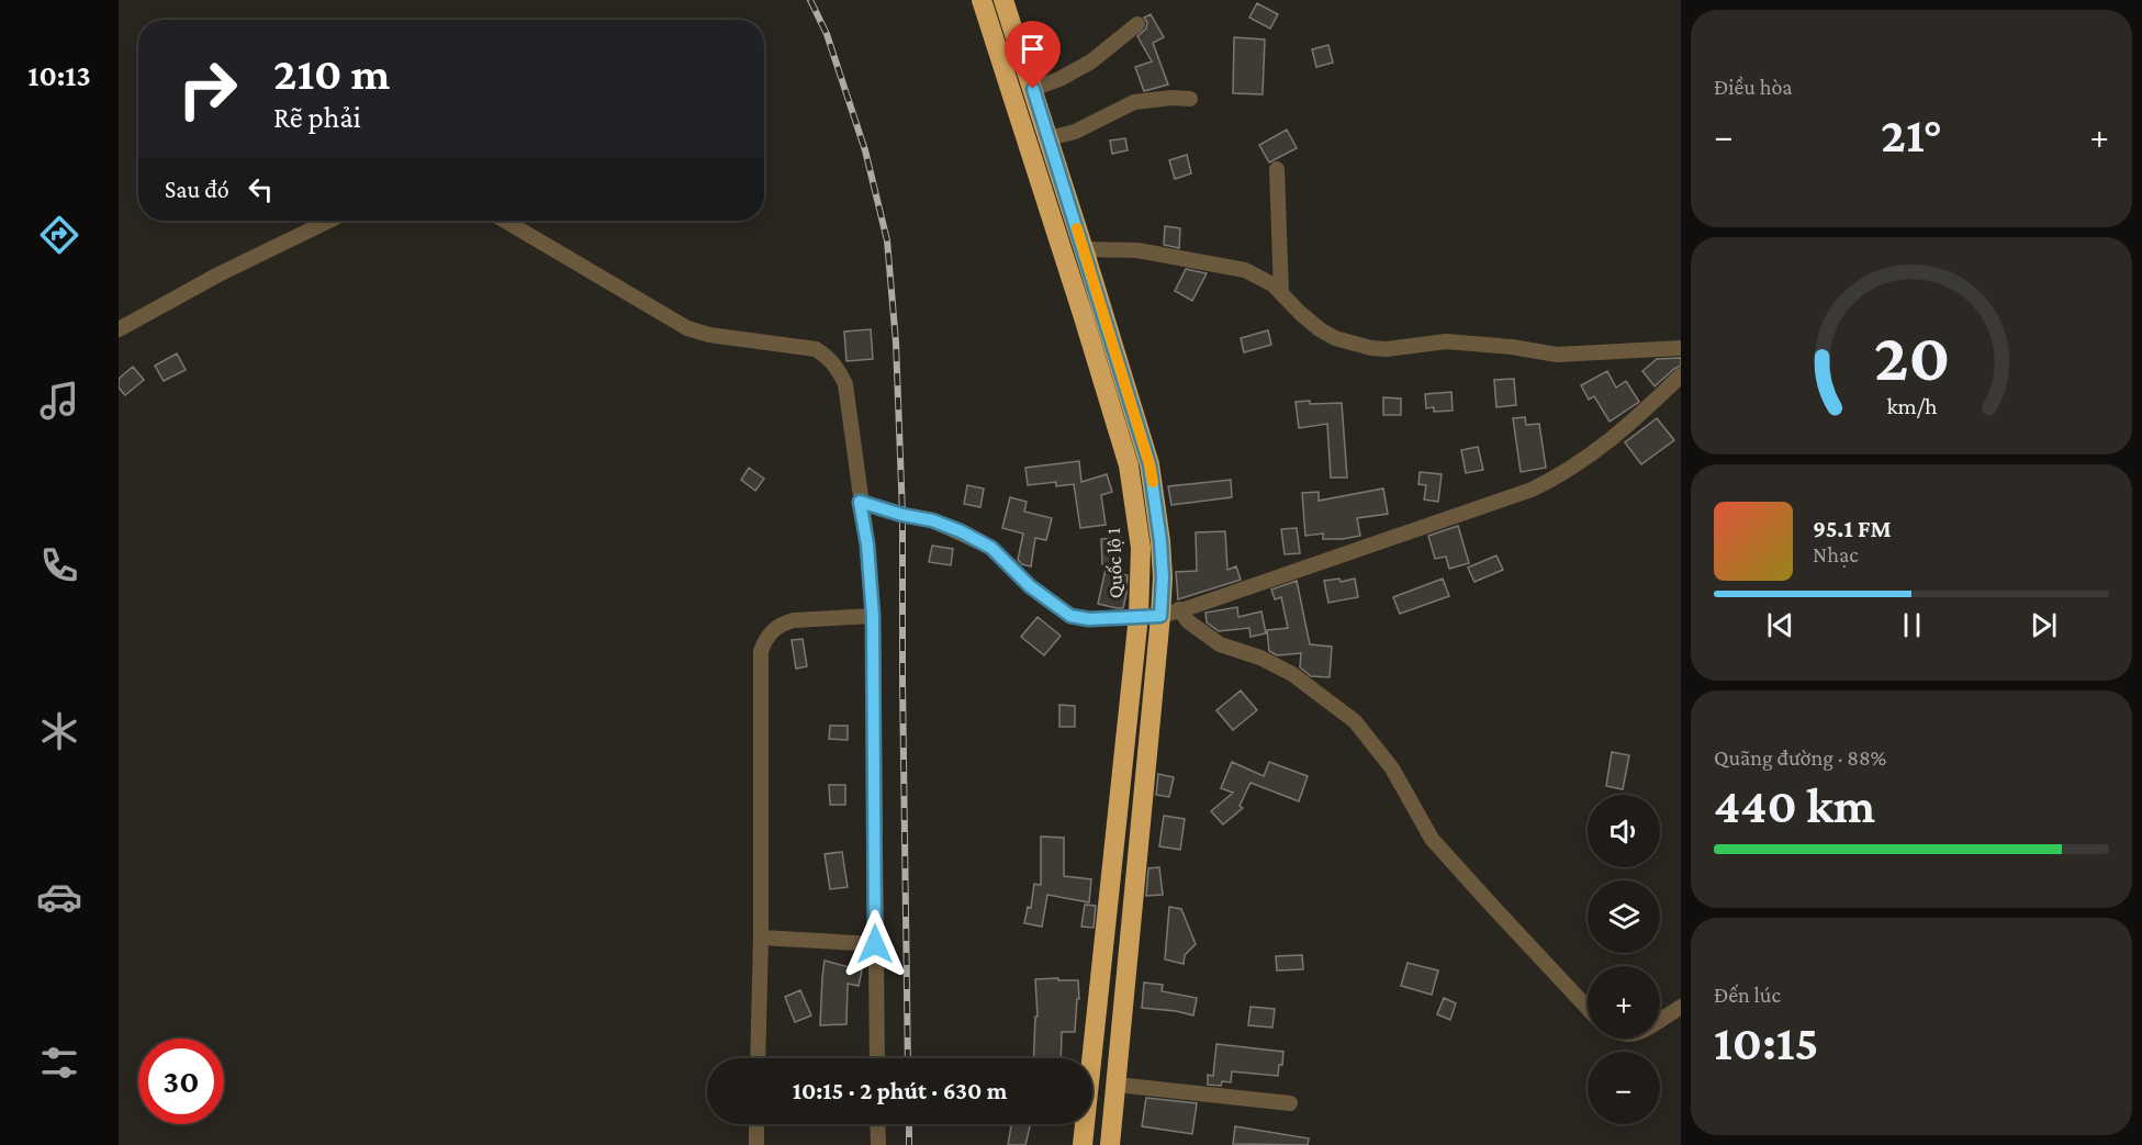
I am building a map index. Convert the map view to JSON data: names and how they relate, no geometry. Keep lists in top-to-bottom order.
{
  "streets": {
    "highway": ["Quốc lộ 1"]
  },
  "page": {
    "tabs": "10:13",
    "tile": [
      "Điều hòa",
      ["Quãng đường · 88%", "440 km"],
      ["Đến lúc", "10:15"]
    ],
    "turn": ["210 m", "Rẽ phải"],
    "heat": ["−", "21°", "+"],
    "then": "Sau đó",
    "song": ["95.1 FM", "Nhạc"],
    "map_buttons": ["+", "−"],
    "limit": "30",
    "trip": "10:15 · 2 phút · 630 m",
    "gauge": ["20", "km/h"]
  }
}
